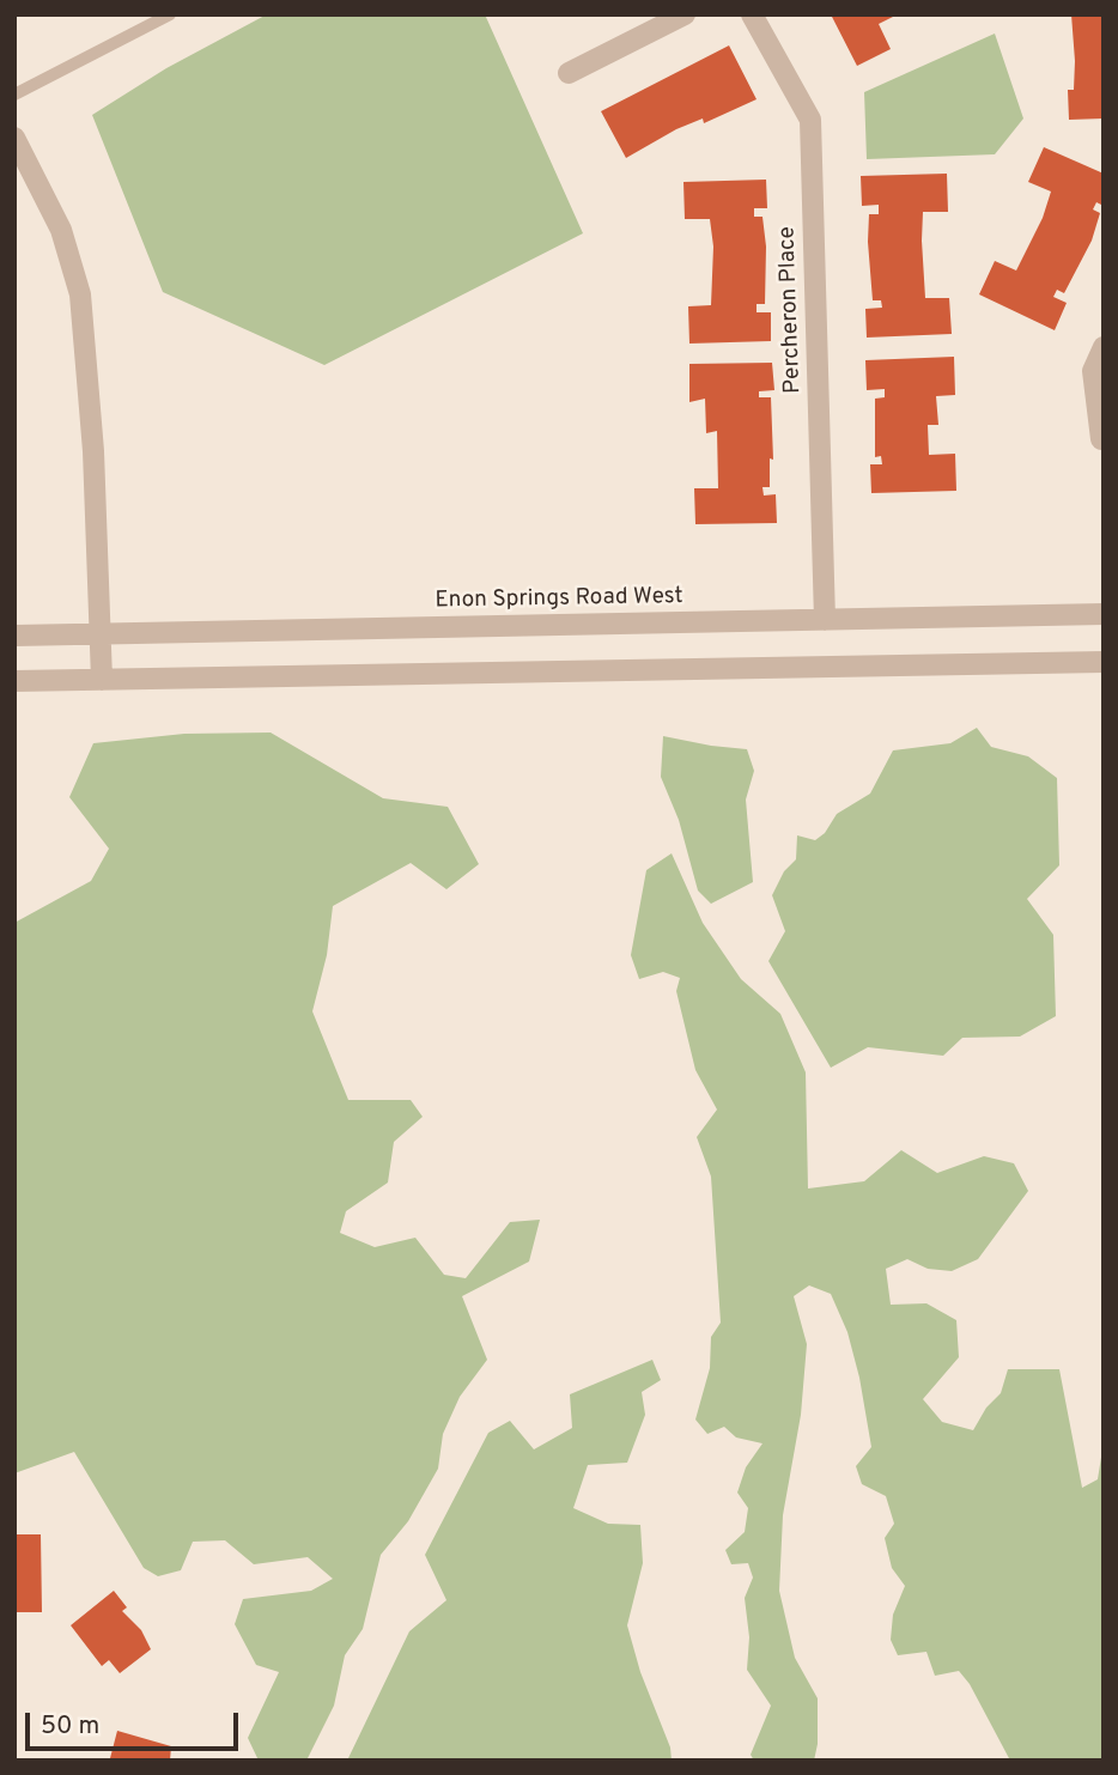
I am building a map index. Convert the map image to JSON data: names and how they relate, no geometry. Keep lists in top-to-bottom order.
{
  "streets": {
    "street": ["Percheron Place", "Enon Springs Road West"]
  },
  "crossings": [
    ["Percheron Place", "Enon Springs Road West"]
  ],
  "scale_bar": "50 m"
}
